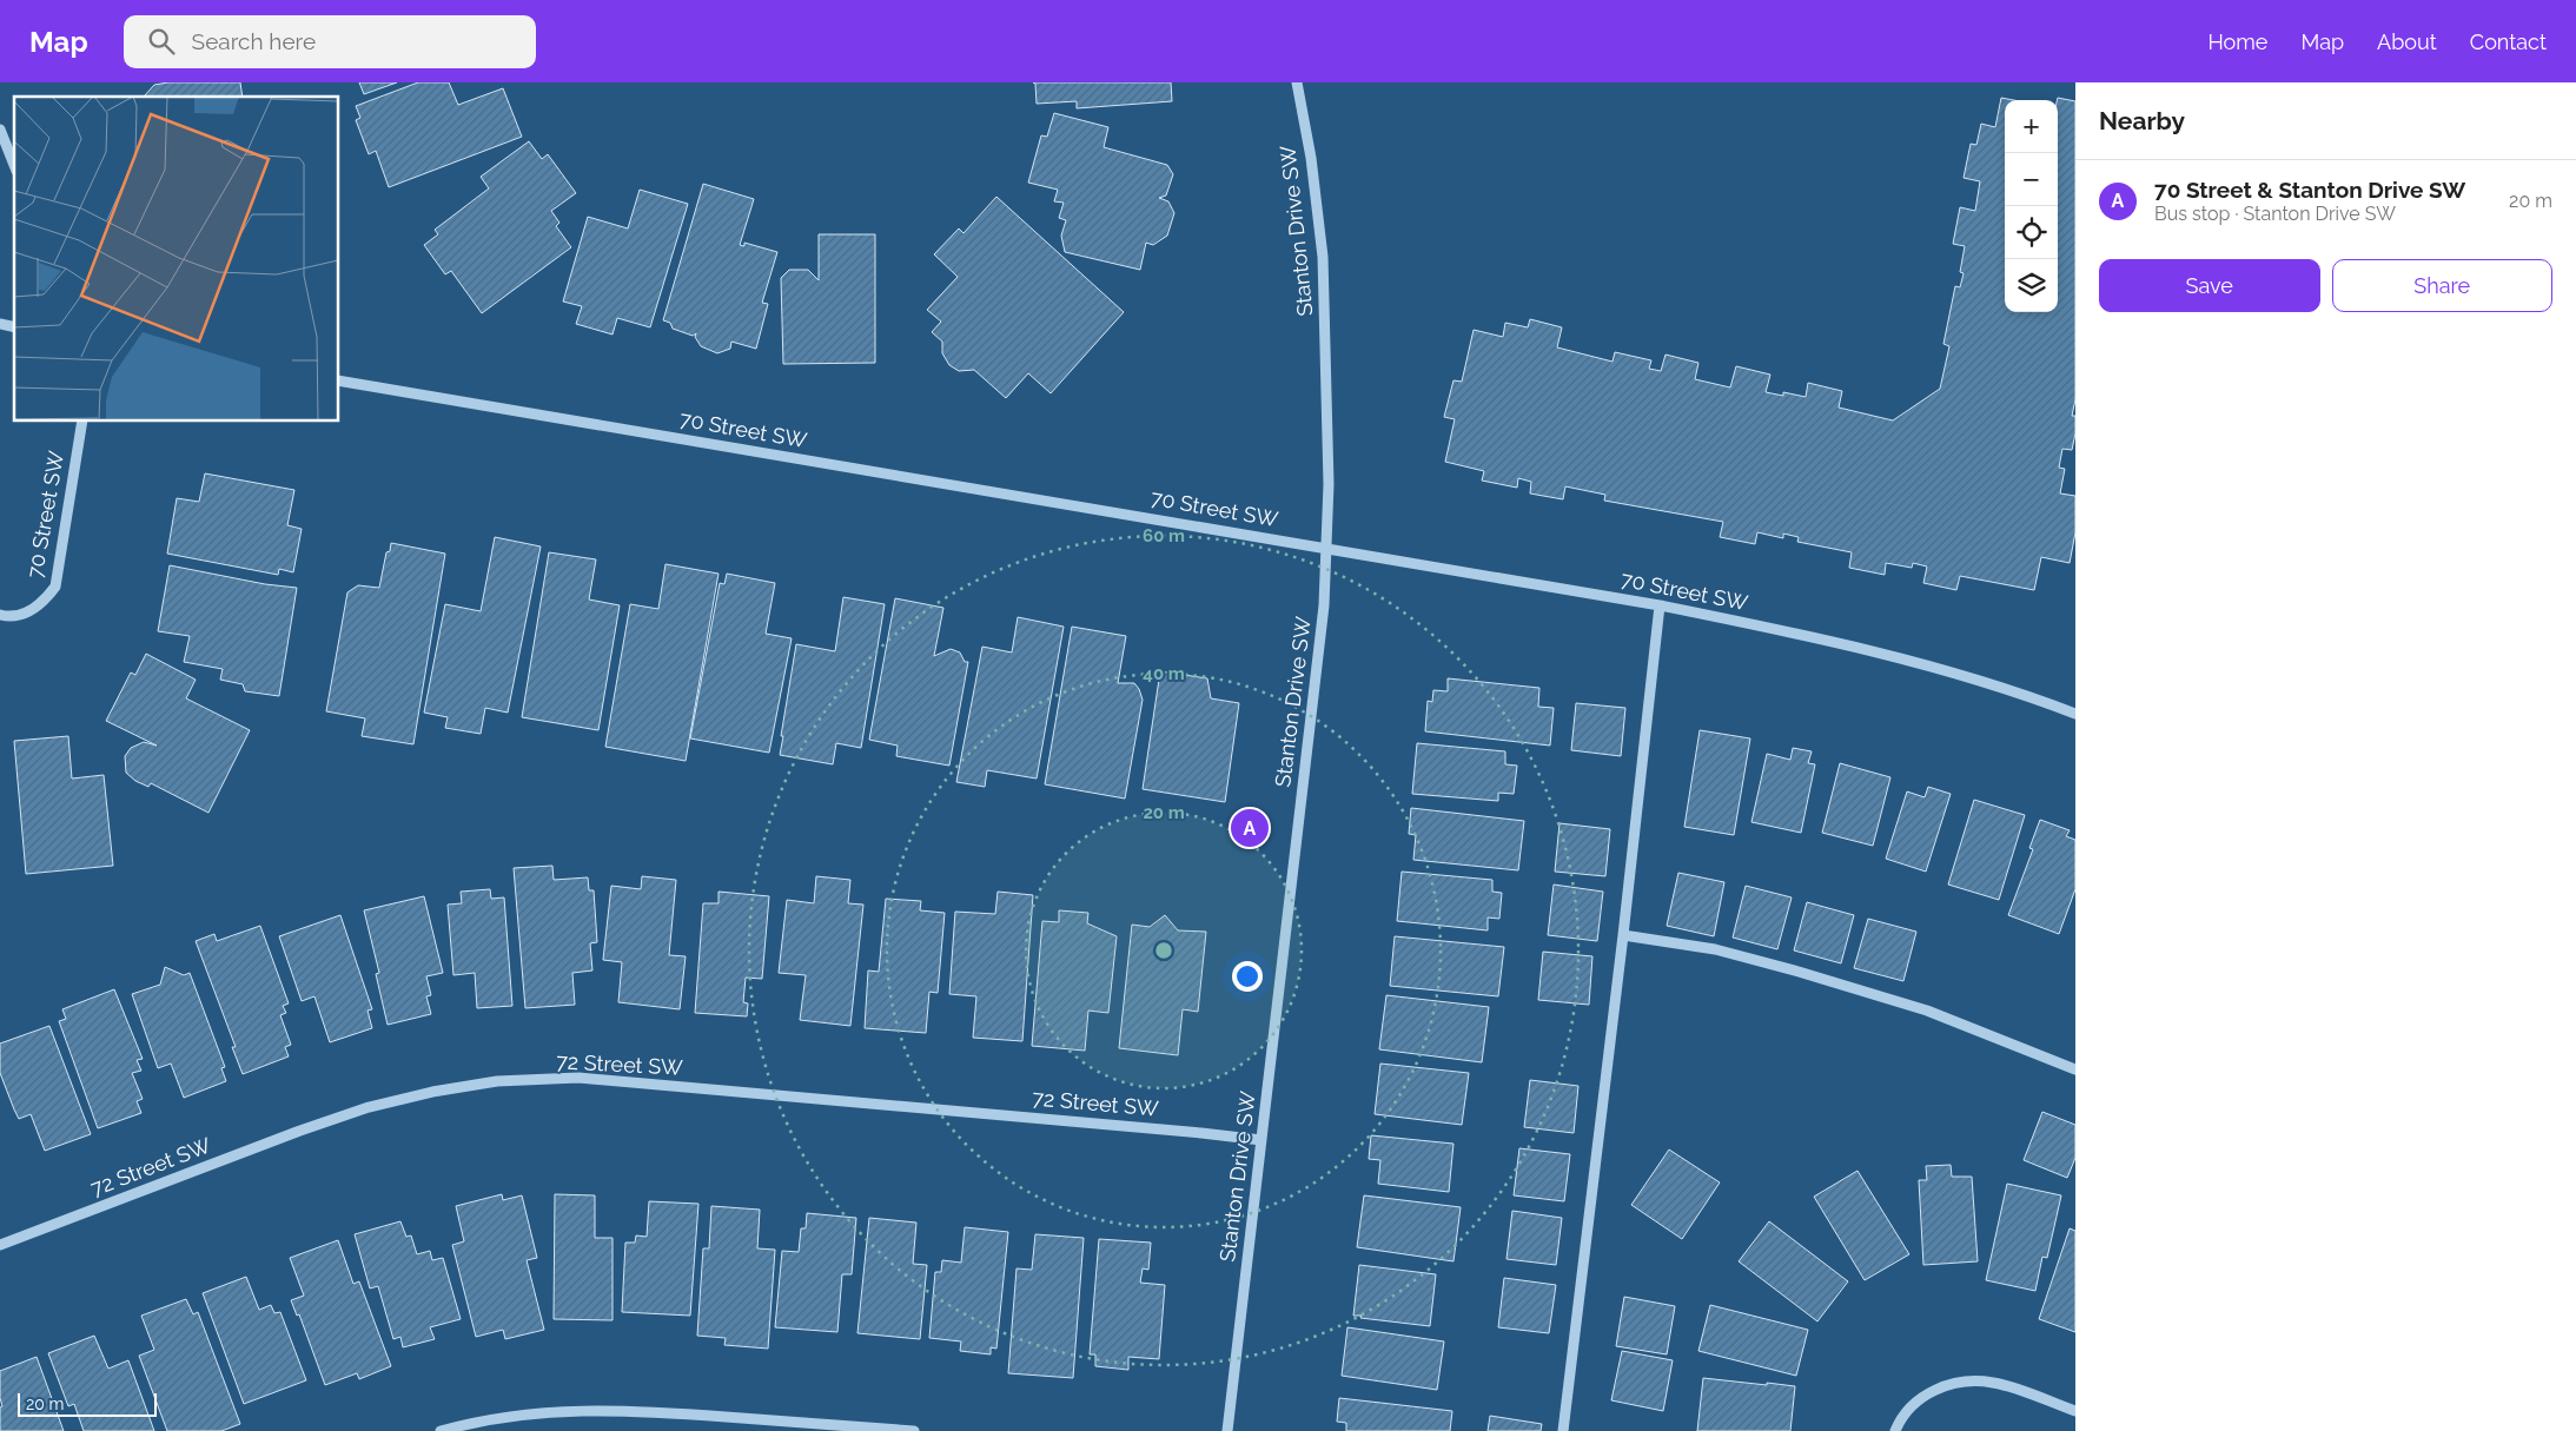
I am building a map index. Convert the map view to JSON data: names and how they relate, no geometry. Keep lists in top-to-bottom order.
{
  "streets": {
    "street": ["Stanton Drive SW", "70 Street SW", "72 Street SW"]
  },
  "crossings": [
    ["Stanton Drive SW", "70 Street SW"],
    ["Stanton Drive SW", "72 Street SW"]
  ],
  "scale_bar": "20 m",
  "page": {
    "header": "Map",
    "search": "Search here",
    "nav": [
      "Home",
      "Map",
      "About",
      "Contact"
    ],
    "heading": "Nearby",
    "map_buttons": ["+", "−"],
    "list": [
      {
        "mark": "A",
        "name": "70 Street & Stanton Drive SW",
        "note": "Bus stop · Stanton Drive SW",
        "value": "20 m"
      }
    ],
    "buttons": ["Save", "Share"],
    "pins": "A",
    "scale": "20 m"
  },
  "rings": ["60 m", "40 m", "20 m"]
}
